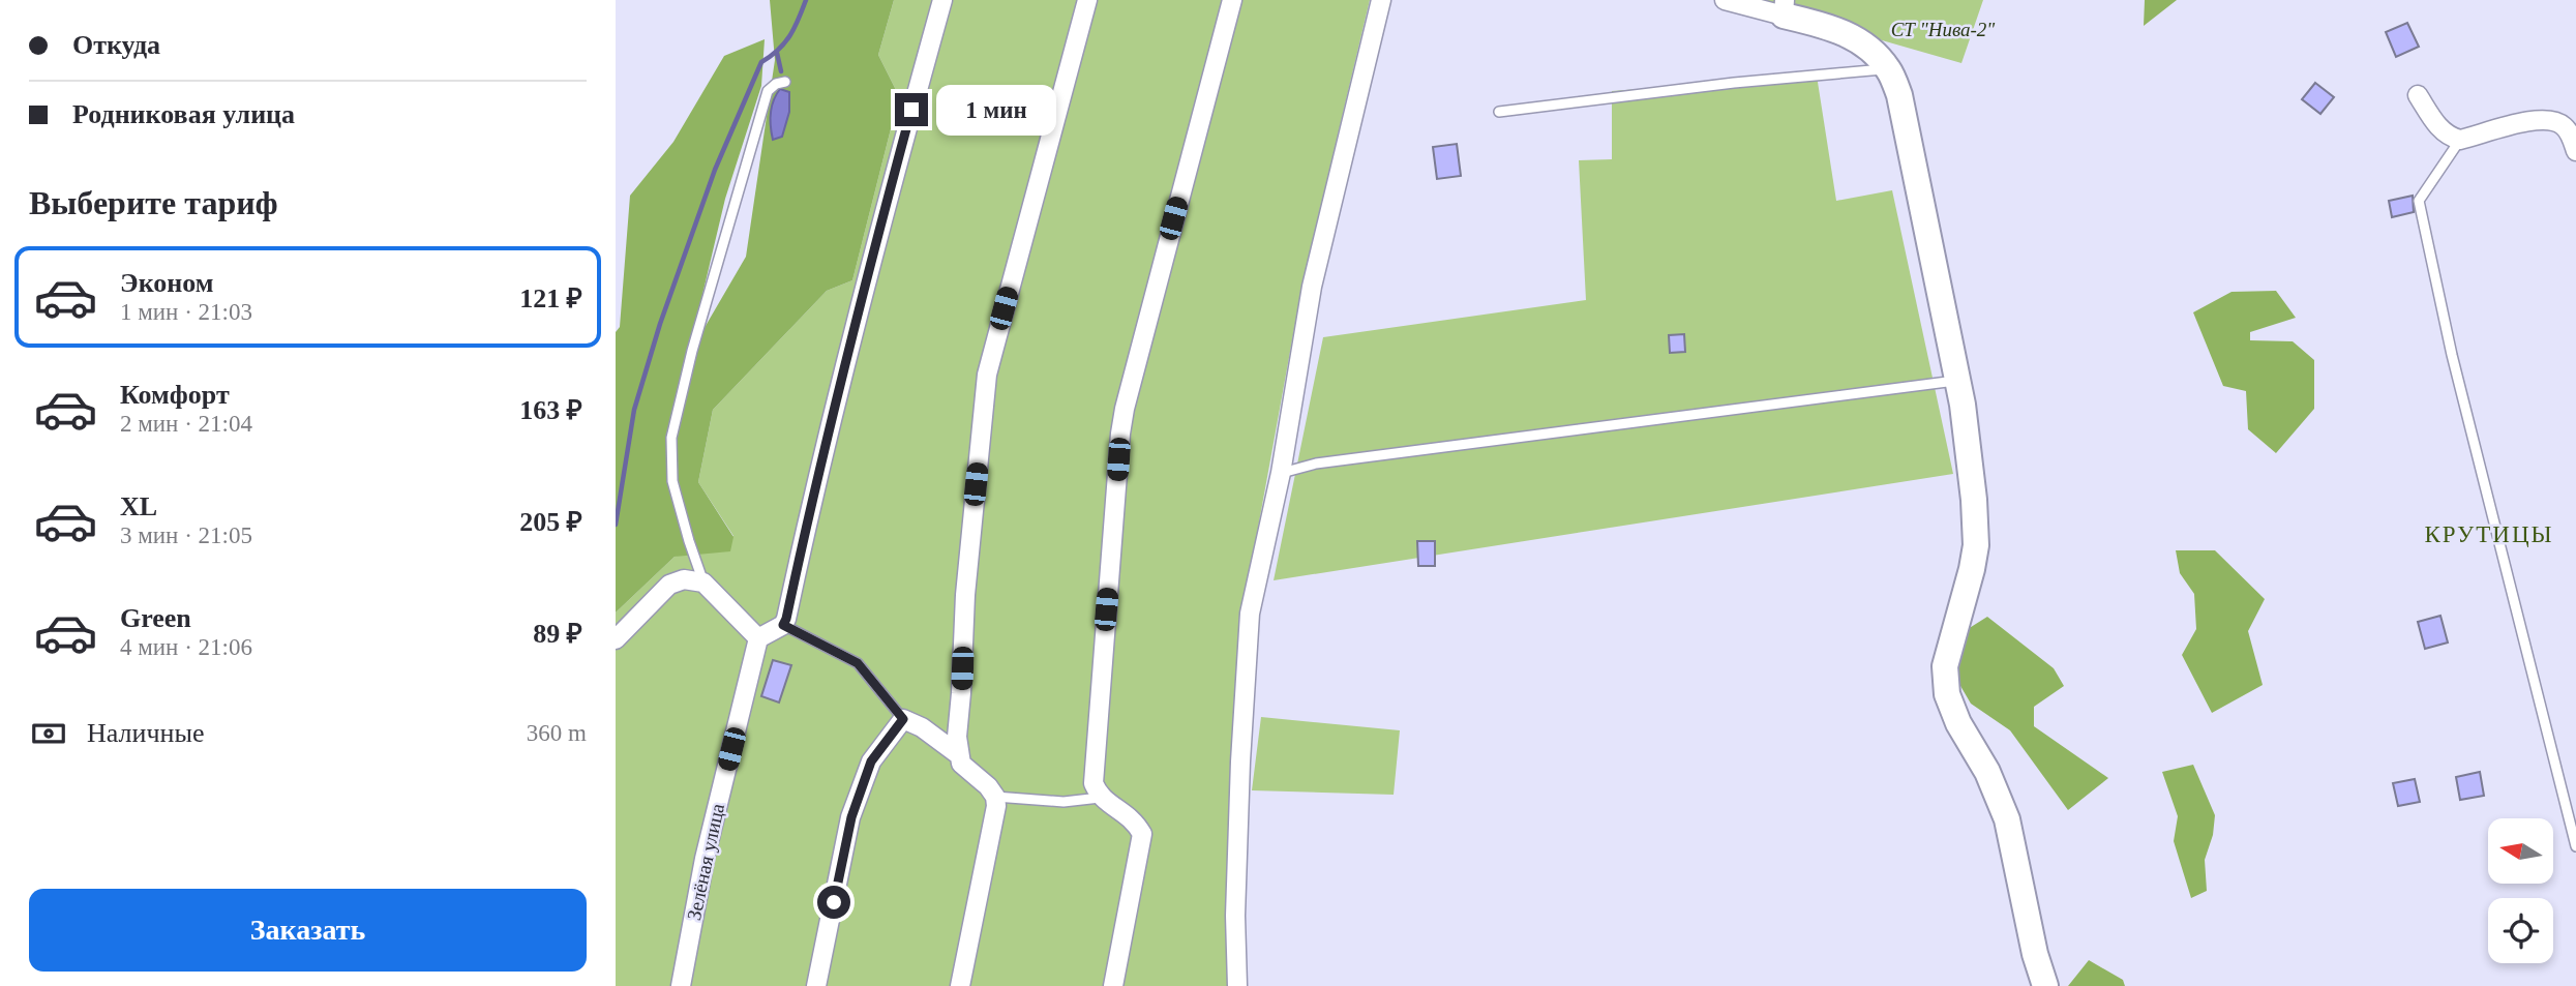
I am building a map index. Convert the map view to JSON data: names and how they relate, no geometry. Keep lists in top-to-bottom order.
{
  "streets": {
    "street": ["Зелёная улица"]
  },
  "districts": ["КРУТИЦЫ"],
  "parks": ["СТ \"Нива-2\""],
  "north": "left",
  "page": {
    "banner": ["Откуда", "Родниковая улица"],
    "bubble": "1 мин",
    "heading": "Выберите тариф",
    "list": [
      {
        "name": "Эконом",
        "note": "1 мин · 21:03",
        "value": "121 ₽"
      },
      {
        "name": "Комфорт",
        "note": "2 мин · 21:04",
        "value": "163 ₽"
      },
      {
        "name": "XL",
        "note": "3 мин · 21:05",
        "value": "205 ₽"
      },
      {
        "name": "Green",
        "note": "4 мин · 21:06",
        "value": "89 ₽"
      }
    ],
    "pay": ["Наличные", "360 m"],
    "buttons": "Заказать"
  }
}
